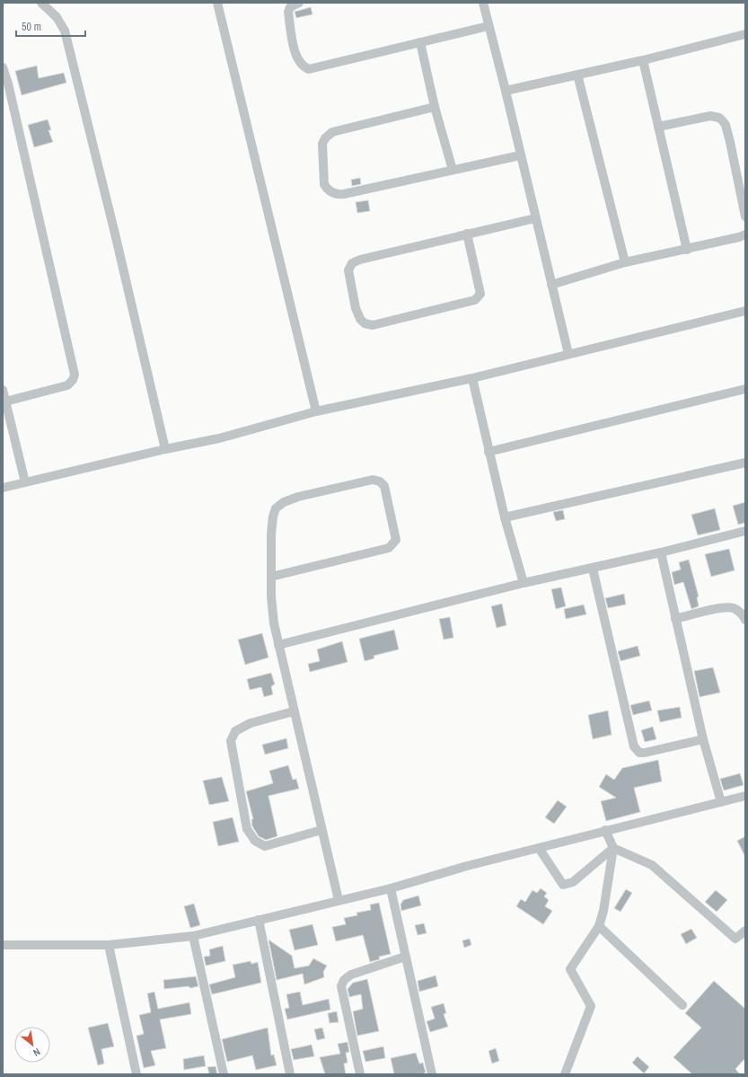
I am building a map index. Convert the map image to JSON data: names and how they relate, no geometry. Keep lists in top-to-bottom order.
{
  "scale_bar": "50 m",
  "north": "bottom right"
}
